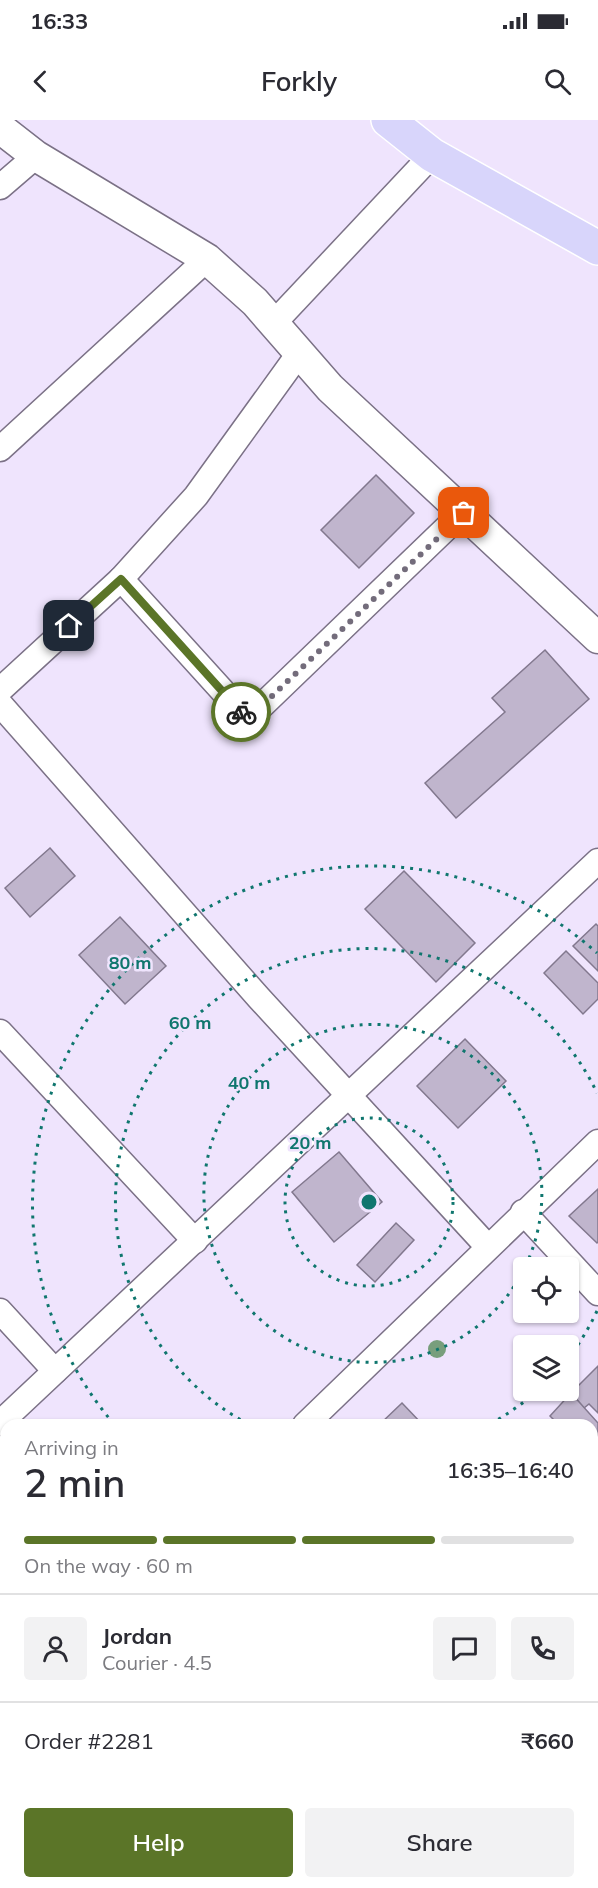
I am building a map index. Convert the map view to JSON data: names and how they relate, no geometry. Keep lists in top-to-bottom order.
{
  "page": {
    "status": "16:33",
    "header": "Forkly",
    "heading": ["2 min", "Arriving in", "16:35–16:40"],
    "panel": [
      "Jordan",
      "Courier · 4.5",
      "Order #2281",
      "₹660"
    ],
    "bar": "On the way · 60 m",
    "buttons": ["Help", "Share"]
  },
  "rings": [
    "80 m",
    "60 m",
    "40 m",
    "20 m"
  ]
}
